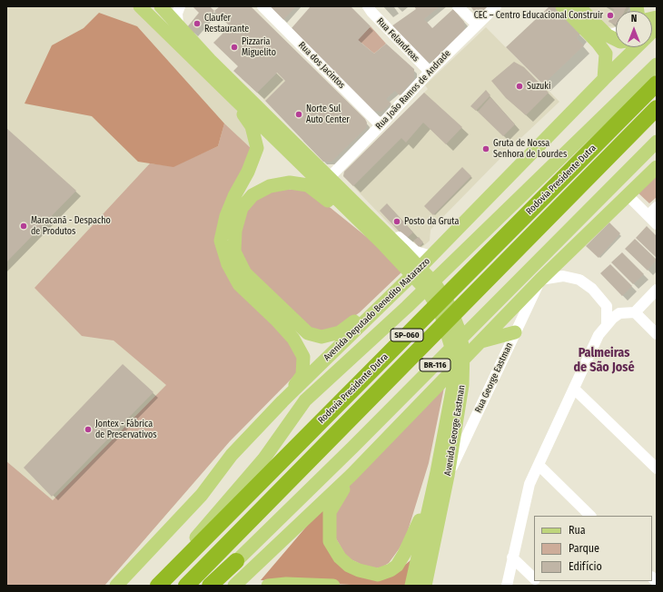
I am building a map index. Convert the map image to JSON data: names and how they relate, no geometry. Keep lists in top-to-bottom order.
{
  "streets": {
    "highway": ["Rodovia Presidente Dutra", "SP-060"],
    "main road": ["Avenida Deputado Benedito Matarazzo", "BR-116", "Avenida George Eastman"],
    "street": [
      "Rua Felandreas",
      "Rua dos Jacintos",
      "Rua João Ramos de Andrade",
      "Rua George Eastman"
    ]
  },
  "crossings": [
    ["Rua Felandreas", "Rua João Ramos de Andrade"],
    ["Rua dos Jacintos", "Rua João Ramos de Andrade"],
    ["Rua George Eastman", "Avenida George Eastman"]
  ],
  "districts": ["Palmeiras de São José"],
  "places": [
    "CEC – Centro Educacional Construir",
    "Claufer Restaurante",
    "Pizzaria Miguelito",
    "Suzuki",
    "Norte Sul Auto Center",
    "Gruta de Nossa Senhora de Lourdes",
    "Posto da Gruta",
    "Maracanã - Despacho de Produtos",
    "Jontex - Fábrica de Preservativos"
  ],
  "legend": ["Rua", "Parque", "Edifício"],
  "north": "top"
}
